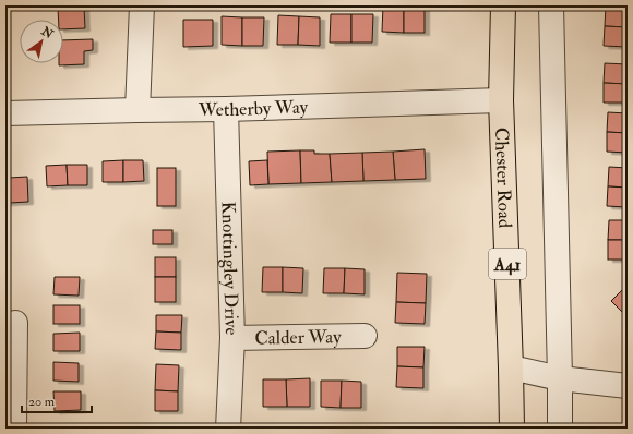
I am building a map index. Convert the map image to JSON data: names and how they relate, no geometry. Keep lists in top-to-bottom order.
{
  "streets": {
    "main road": ["Chester Road", "A41"],
    "street": ["Wetherby Way", "Knottingley Drive", "Calder Way"]
  },
  "crossings": [
    ["Wetherby Way", "Chester Road"],
    ["Wetherby Way", "Knottingley Drive"],
    ["Knottingley Drive", "Calder Way"]
  ],
  "scale_bar": "20 m",
  "north": "top right"
}
